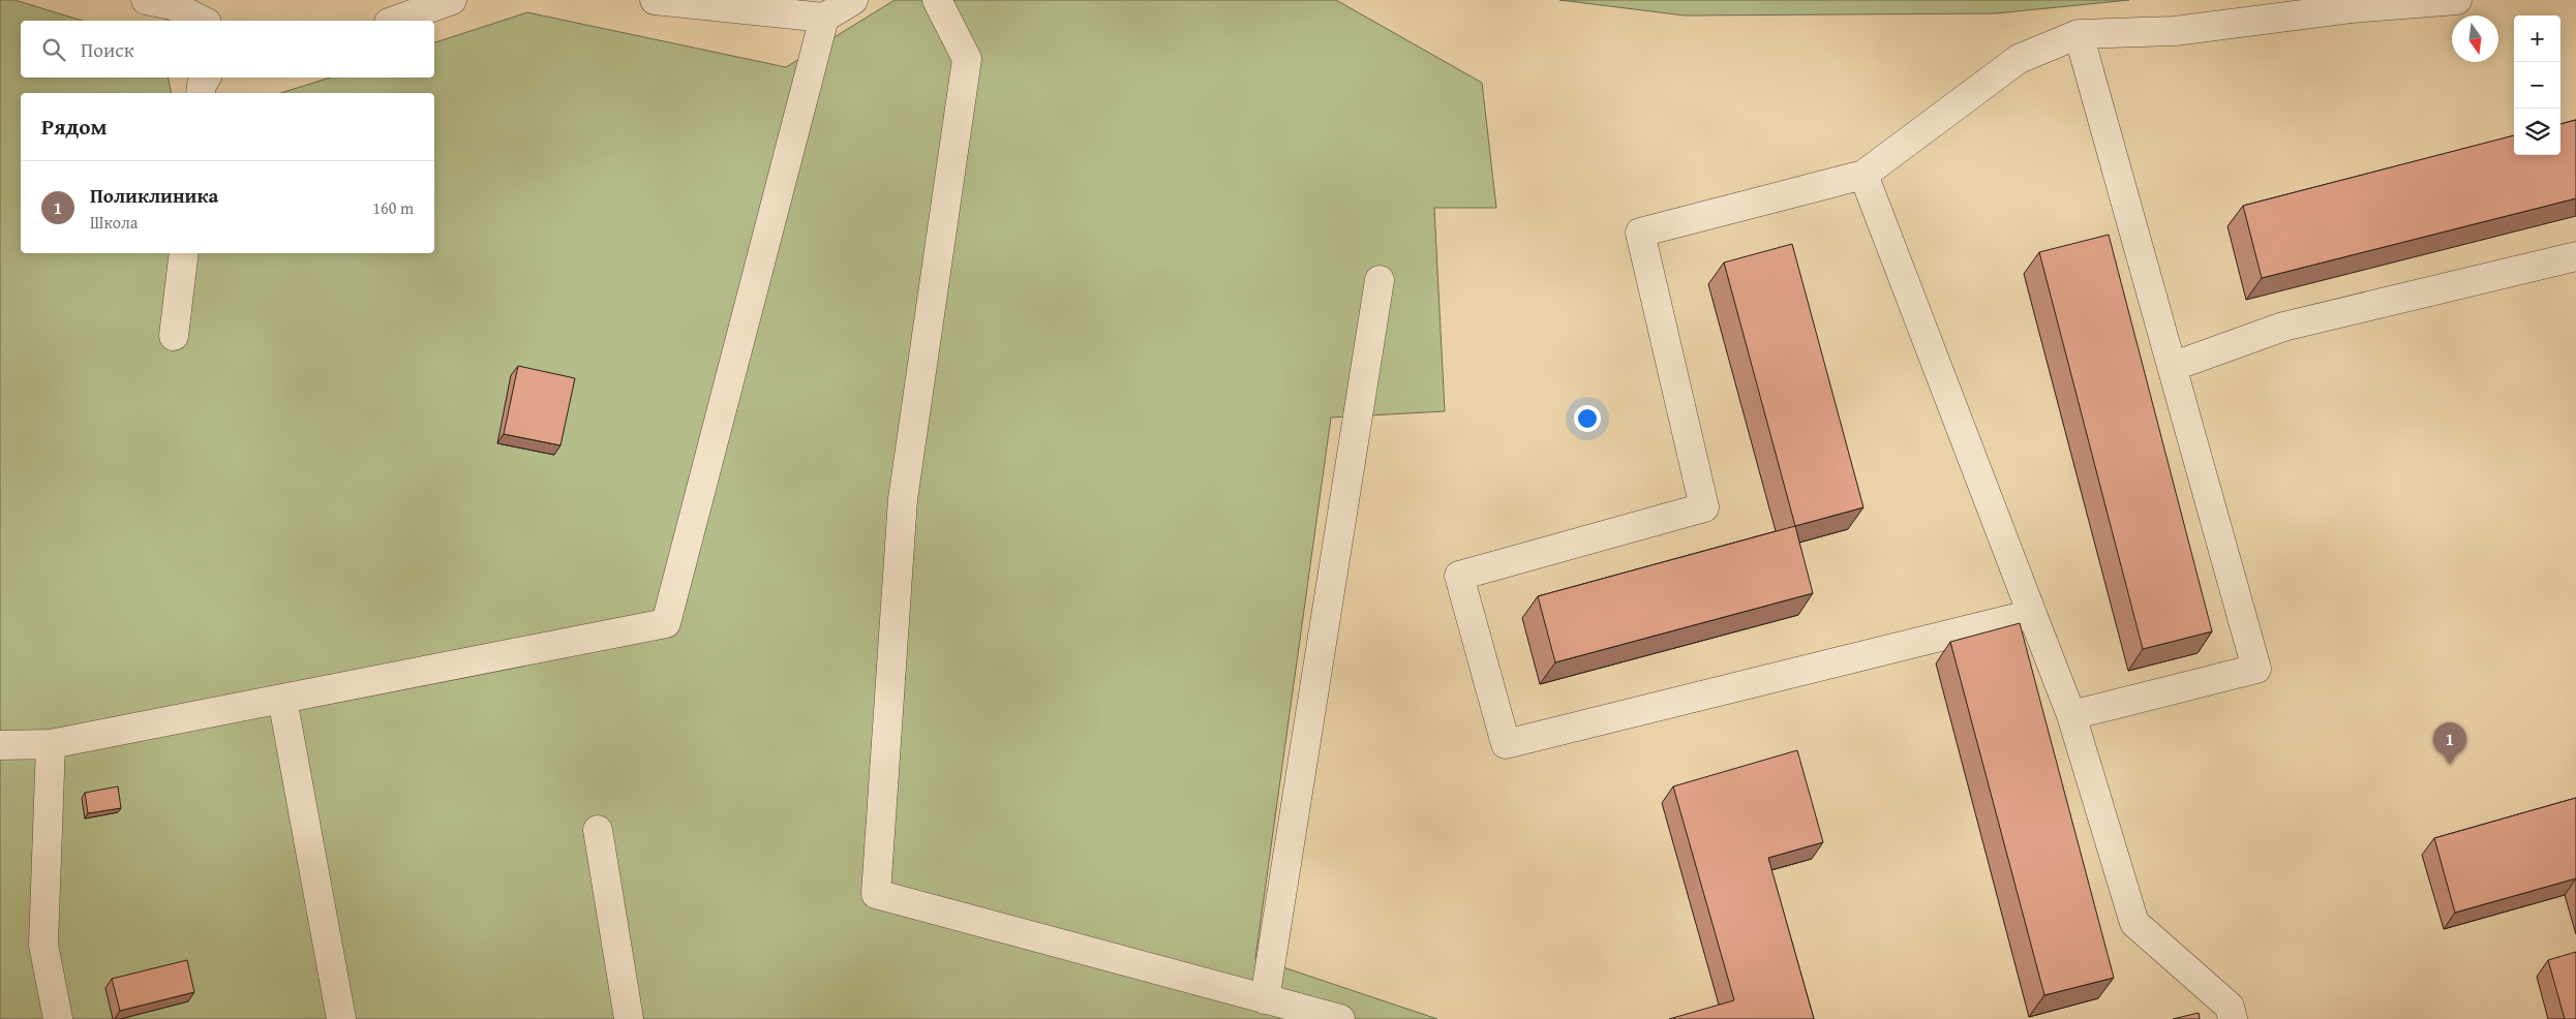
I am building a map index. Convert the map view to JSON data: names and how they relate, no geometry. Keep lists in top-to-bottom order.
{
  "north": "bottom",
  "page": {
    "map_buttons": ["+", "−"],
    "search": "Поиск",
    "heading": "Рядом",
    "list": [
      {
        "mark": "1",
        "name": "Поликлиника",
        "note": "Школа",
        "value": "160 m"
      }
    ],
    "pins": "1"
  }
}
